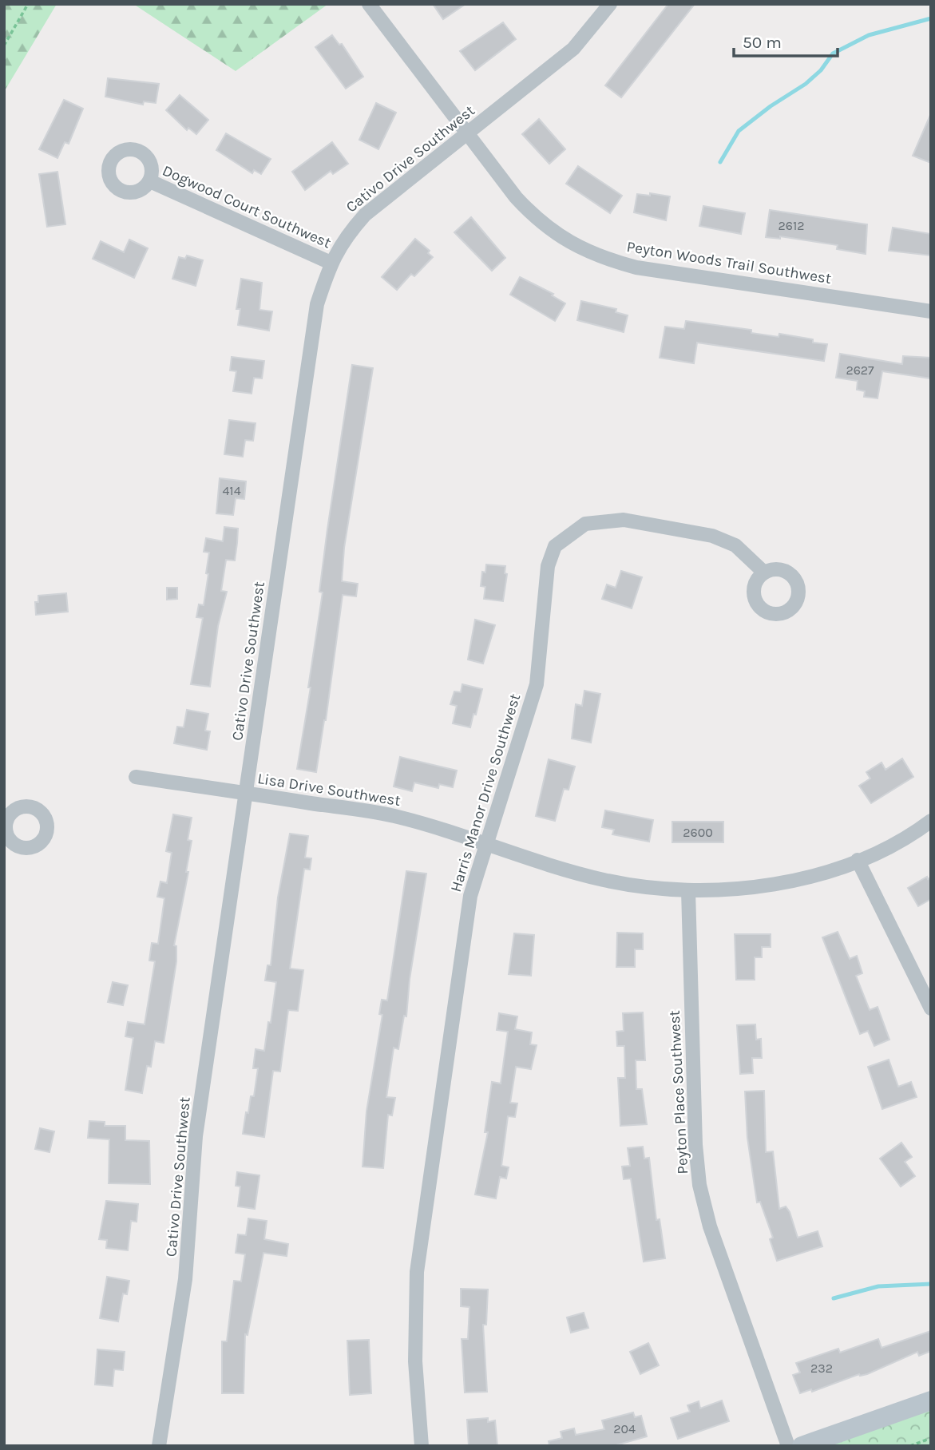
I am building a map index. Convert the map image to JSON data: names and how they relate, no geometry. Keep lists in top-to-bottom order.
{
  "streets": {
    "street": [
      "Cativo Drive Southwest",
      "Dogwood Court Southwest",
      "Peyton Woods Trail Southwest",
      "Lisa Drive Southwest",
      "Harris Manor Drive Southwest",
      "Peyton Place Southwest"
    ]
  },
  "crossings": [
    ["Cativo Drive Southwest", "Dogwood Court Southwest"],
    ["Cativo Drive Southwest", "Peyton Woods Trail Southwest"],
    ["Cativo Drive Southwest", "Lisa Drive Southwest"],
    ["Lisa Drive Southwest", "Harris Manor Drive Southwest"],
    ["Lisa Drive Southwest", "Peyton Place Southwest"]
  ],
  "house_numbers": [
    "2612",
    "2627",
    "414",
    "2600",
    "232",
    "204"
  ],
  "scale_bar": "50 m"
}
